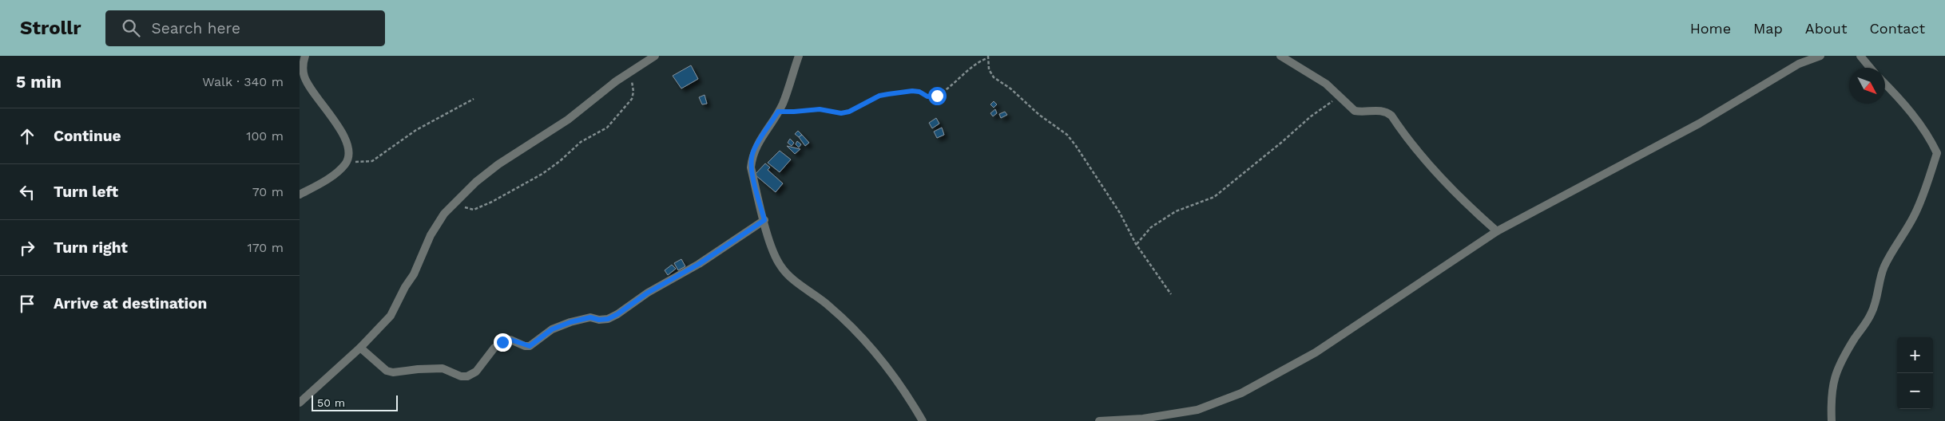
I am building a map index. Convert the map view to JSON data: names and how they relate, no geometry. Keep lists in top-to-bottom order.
{
  "scale_bar": "50 m",
  "north": "bottom right",
  "page": {
    "header": "Strollr",
    "search": "Search here",
    "nav": [
      "Home",
      "Map",
      "About",
      "Contact"
    ],
    "heading": ["5 min", "Walk · 340 m"],
    "list": [
      ["Continue", "100 m"],
      ["Turn left", "70 m"],
      ["Turn right", "170 m"],
      "Arrive at destination"
    ],
    "map_buttons": ["+", "−"],
    "scale": "50 m"
  }
}
